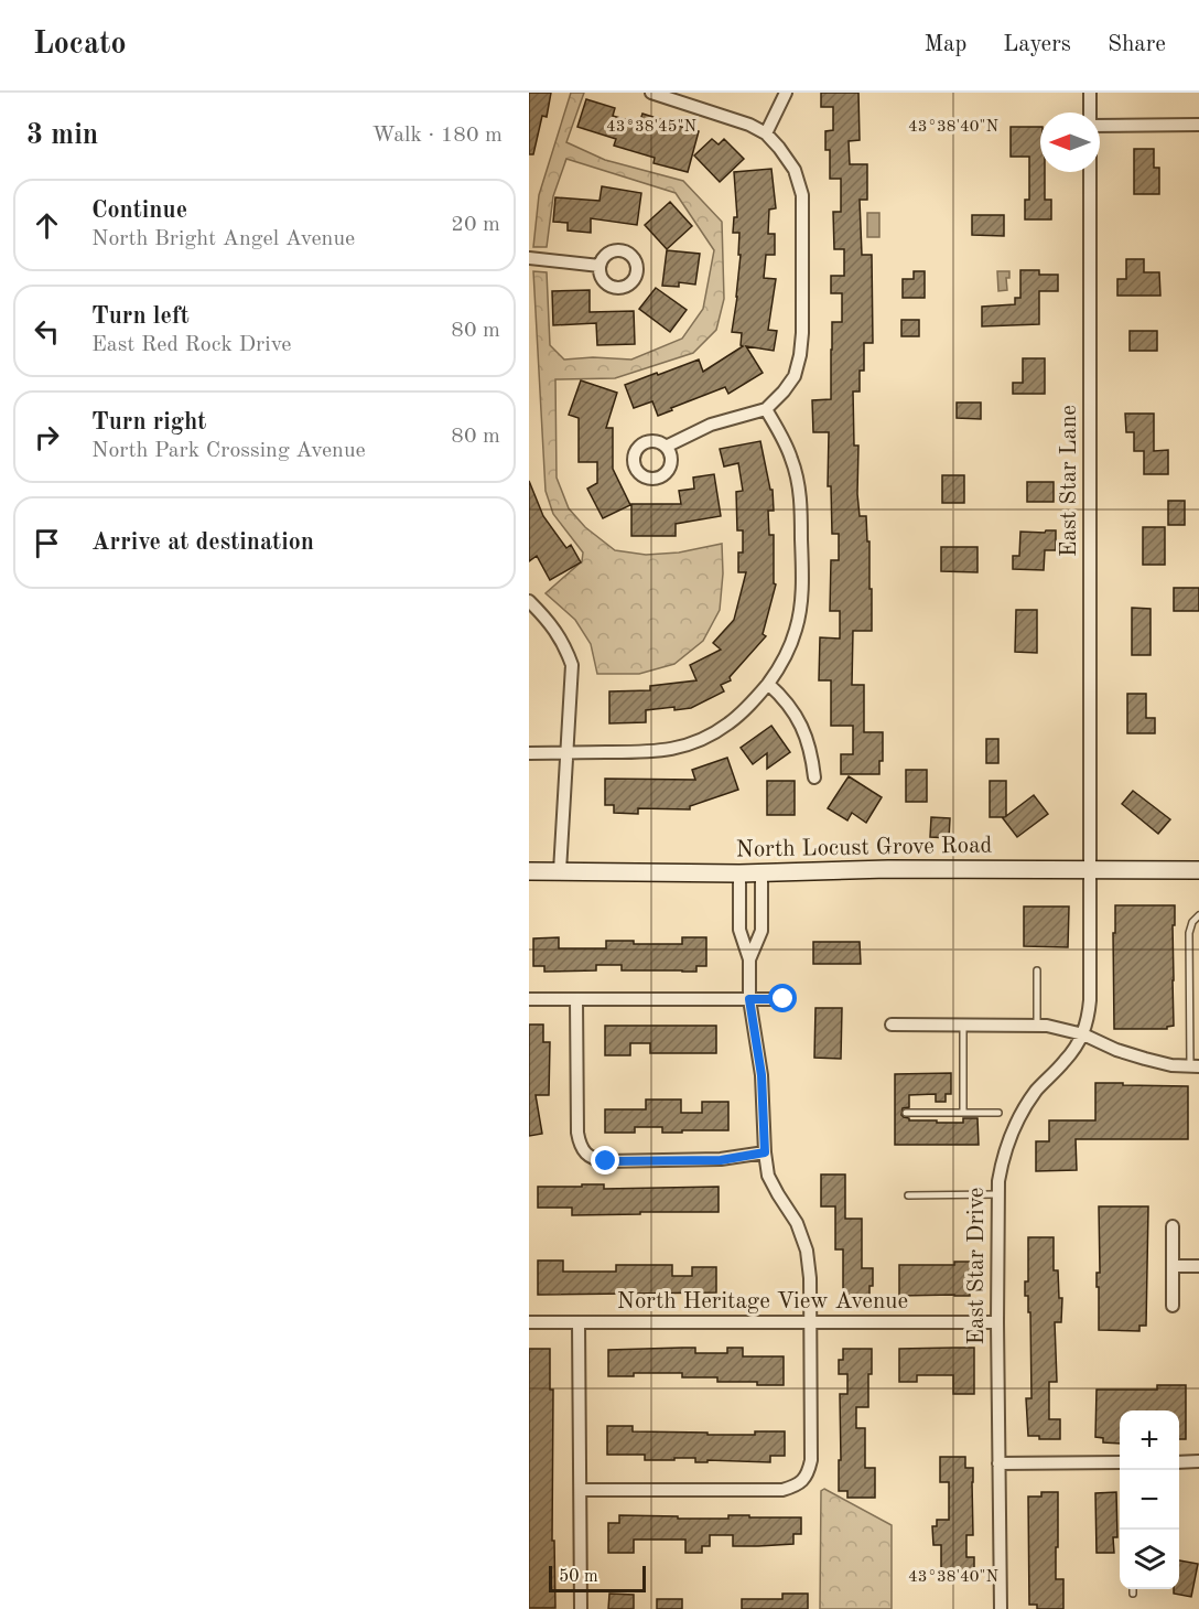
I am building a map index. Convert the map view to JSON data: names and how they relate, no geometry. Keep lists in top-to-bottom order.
{
  "streets": {
    "main road": ["North Locust Grove Road"],
    "street": ["East Star Lane", "East Star Drive", "North Heritage View Avenue"]
  },
  "crossings": [
    ["East Star Lane", "North Locust Grove Road"],
    ["East Star Lane", "East Star Drive"],
    ["North Locust Grove Road", "East Star Drive"],
    ["East Star Drive", "North Heritage View Avenue"]
  ],
  "scale_bar": "50 m",
  "north": "left",
  "page": {
    "header": "Locato",
    "nav": ["Map", "Layers", "Share"],
    "heading": ["3 min", "Walk · 180 m"],
    "list": [
      ["Continue", "North Bright Angel Avenue", "20 m"],
      ["Turn left", "East Red Rock Drive", "80 m"],
      ["Turn right", "North Park Crossing Avenue", "80 m"],
      "Arrive at destination"
    ],
    "map_buttons": ["+", "−"],
    "scale": "50 m"
  },
  "coordinates": ["43°38'45\"N", "43°38'40\"N"]
}
